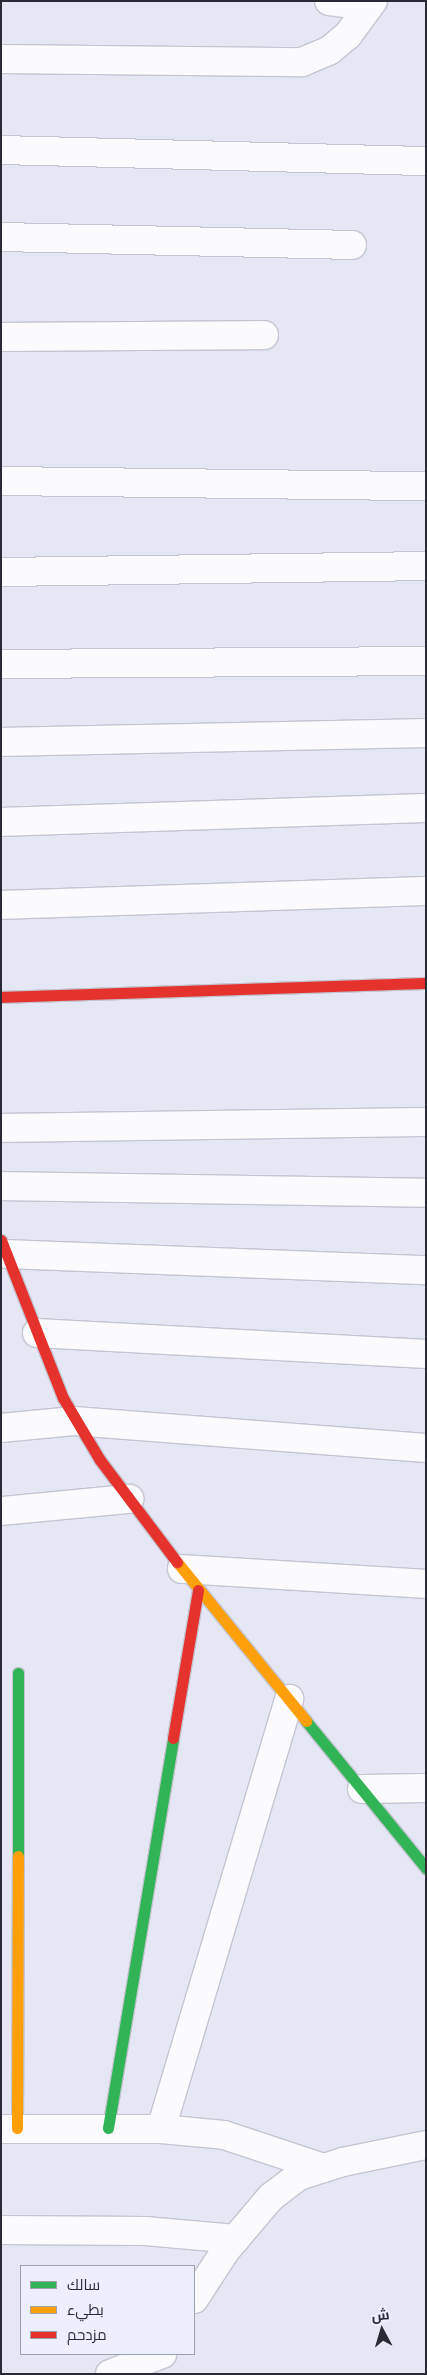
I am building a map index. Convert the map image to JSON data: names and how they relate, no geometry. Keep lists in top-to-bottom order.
{
  "legend": ["سالك", "بطيء", "مزدحم"],
  "north": "top"
}
